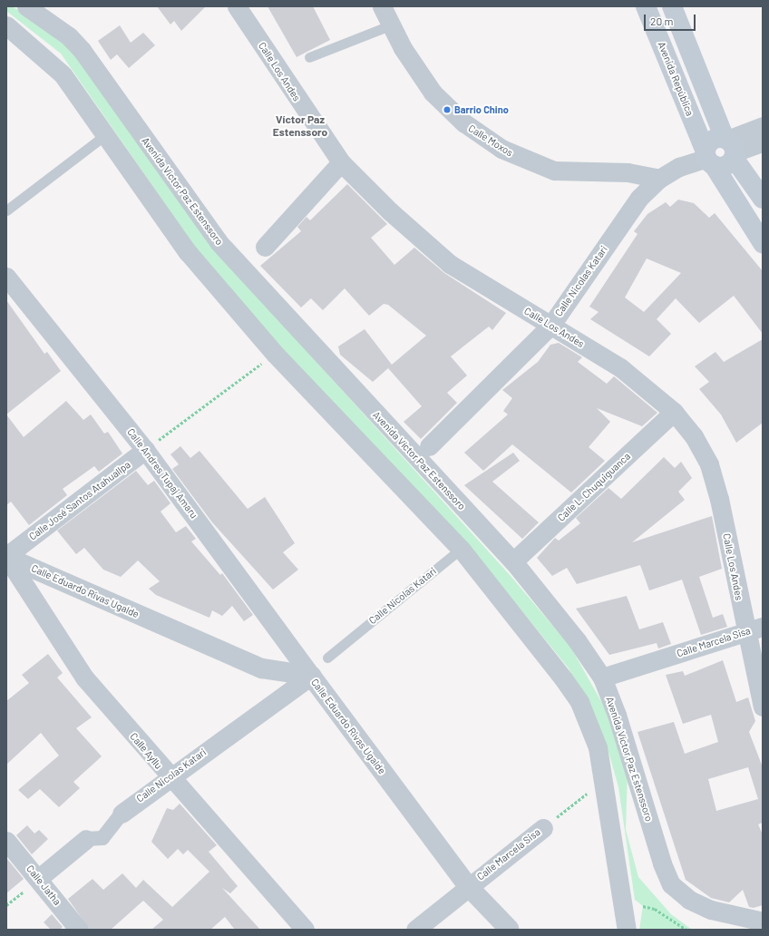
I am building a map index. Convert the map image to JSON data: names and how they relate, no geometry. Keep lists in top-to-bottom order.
{
  "streets": {
    "main road": ["Avenida República"],
    "street": [
      "Calle Los Andes",
      "Calle Moxos",
      "Avenida Víctor Paz Estenssoro",
      "Calle Nicolas Katari",
      "Calle Andres Tupaj Amaru",
      "Calle L. Chuquiguanca",
      "Calle José Santos Atahuallpa",
      "Calle Eduardo Rivas Ugalde",
      "Calle Marcela Sisa",
      "Calle Ayllu",
      "Calle Jatha"
    ]
  },
  "crossings": [
    ["Calle Los Andes", "Calle Nicolas Katari"],
    ["Calle Los Andes", "Calle L. Chuquiguanca"],
    ["Calle Los Andes", "Calle Marcela Sisa"],
    ["Avenida República", "Calle Nicolas Katari"],
    ["Calle Moxos", "Calle Nicolas Katari"],
    ["Avenida Víctor Paz Estenssoro", "Calle L. Chuquiguanca"],
    ["Avenida Víctor Paz Estenssoro", "Calle Marcela Sisa"],
    ["Calle Nicolas Katari", "Calle Andres Tupaj Amaru"],
    ["Calle Nicolas Katari", "Calle Eduardo Rivas Ugalde"],
    ["Calle Nicolas Katari", "Calle Ayllu"],
    ["Calle Nicolas Katari", "Calle Jatha"],
    ["Calle Andres Tupaj Amaru", "Calle José Santos Atahuallpa"],
    ["Calle Andres Tupaj Amaru", "Calle Eduardo Rivas Ugalde"],
    ["Calle José Santos Atahuallpa", "Calle Eduardo Rivas Ugalde"],
    ["Calle José Santos Atahuallpa", "Calle Ayllu"],
    ["Calle Eduardo Rivas Ugalde", "Calle Marcela Sisa"],
    ["Calle Eduardo Rivas Ugalde", "Calle Ayllu"]
  ],
  "districts": ["Víctor Paz Estenssoro"],
  "places": ["Barrio Chino"],
  "scale_bar": "20 m"
}
